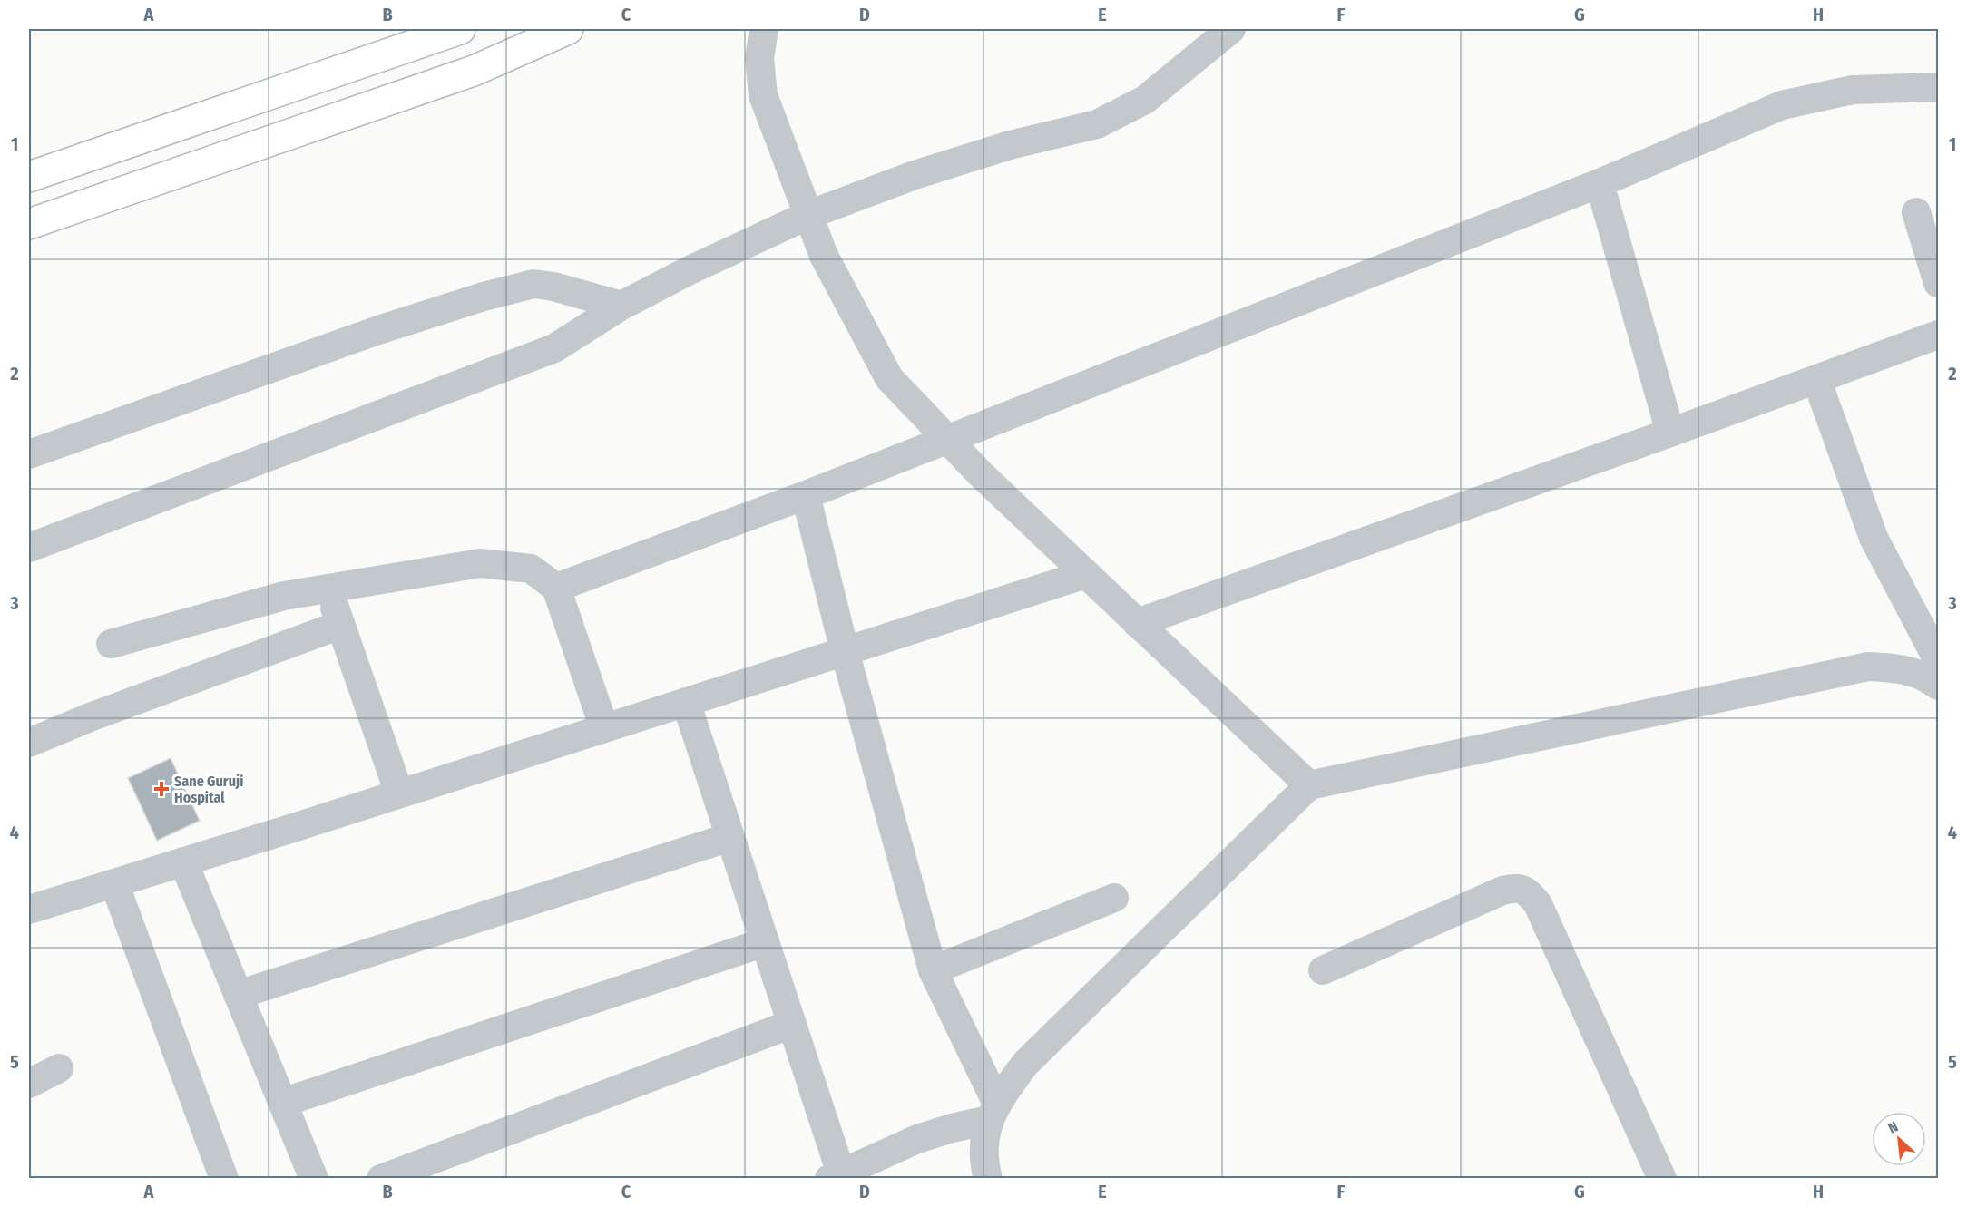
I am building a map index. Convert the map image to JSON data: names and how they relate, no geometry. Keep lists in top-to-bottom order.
{
  "places": {
    "health": ["Sane Guruji Hospital"]
  },
  "north": "top left",
  "grid": {
    "columns": [
      "A",
      "B",
      "C",
      "D",
      "E",
      "F",
      "G",
      "H"
    ],
    "rows": [
      "1",
      "2",
      "3",
      "4",
      "5"
    ]
  }
}
